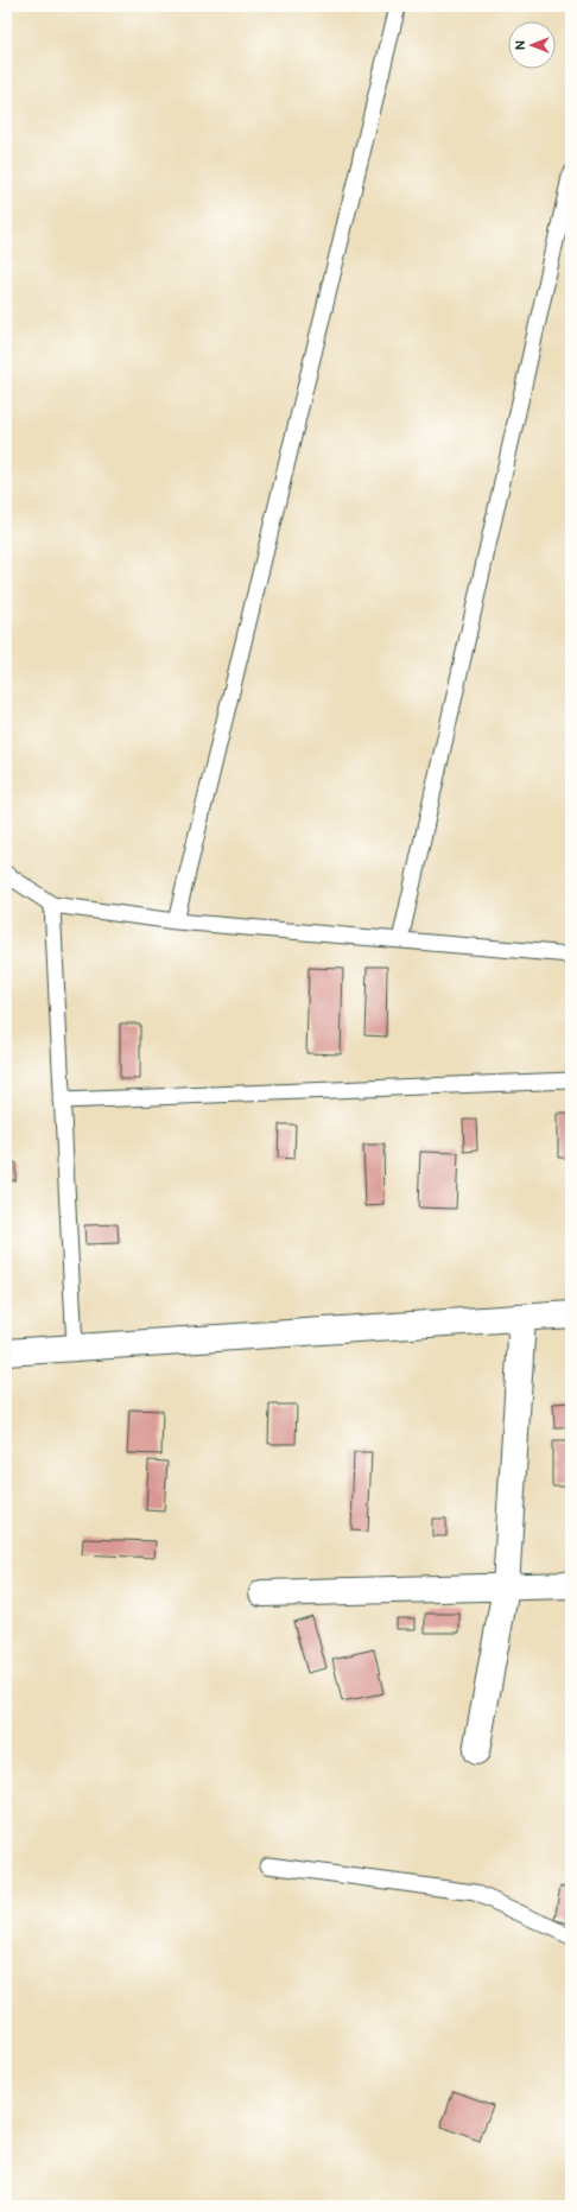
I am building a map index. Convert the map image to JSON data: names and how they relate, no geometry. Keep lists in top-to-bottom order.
{
  "north": "left"
}
